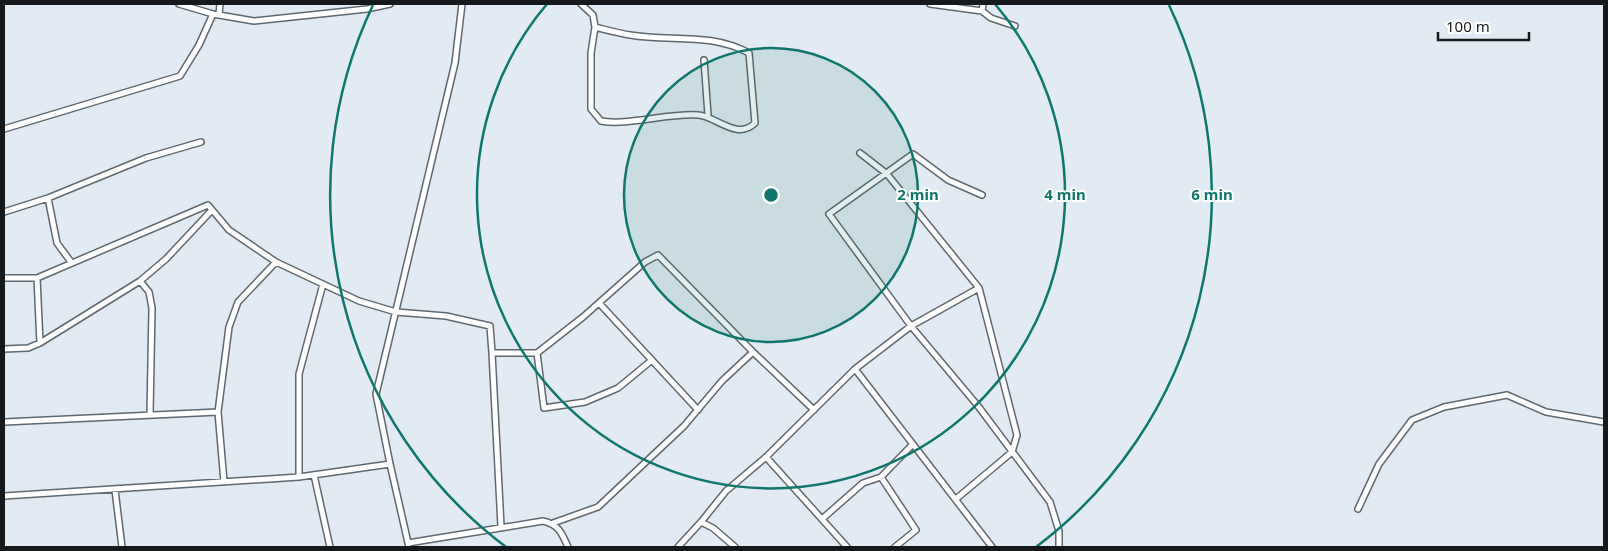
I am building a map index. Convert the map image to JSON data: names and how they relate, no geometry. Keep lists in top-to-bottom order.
{
  "scale_bar": "100 m",
  "rings": ["2 min", "4 min", "6 min"]
}
